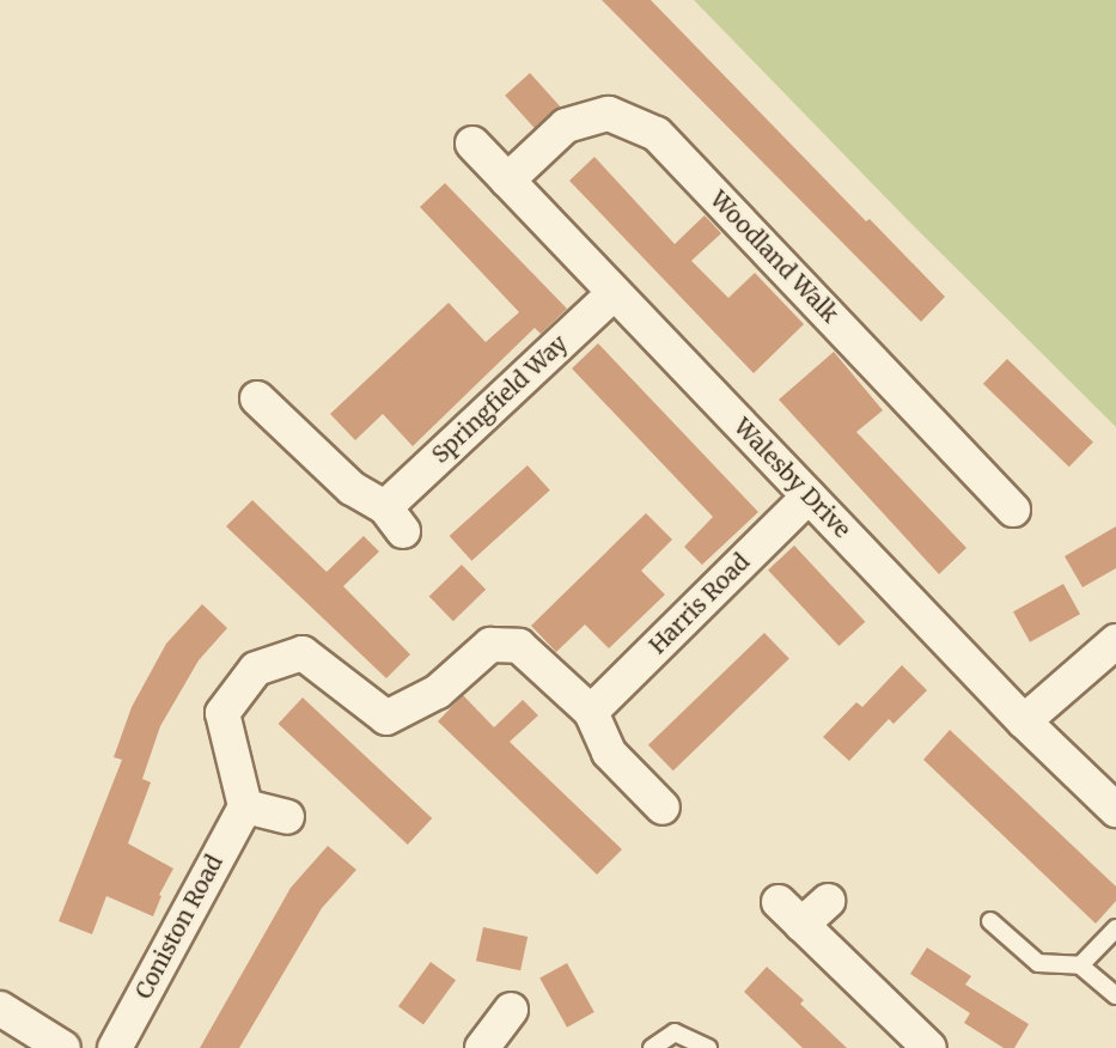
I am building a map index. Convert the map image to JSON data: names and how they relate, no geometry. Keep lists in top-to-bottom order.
{
  "streets": {
    "street": [
      "Woodland Walk",
      "Springfield Way",
      "Walesby Drive",
      "Harris Road",
      "Coniston Road"
    ]
  },
  "crossings": [
    ["Woodland Walk", "Walesby Drive"],
    ["Springfield Way", "Walesby Drive"],
    ["Walesby Drive", "Harris Road"]
  ]
}
